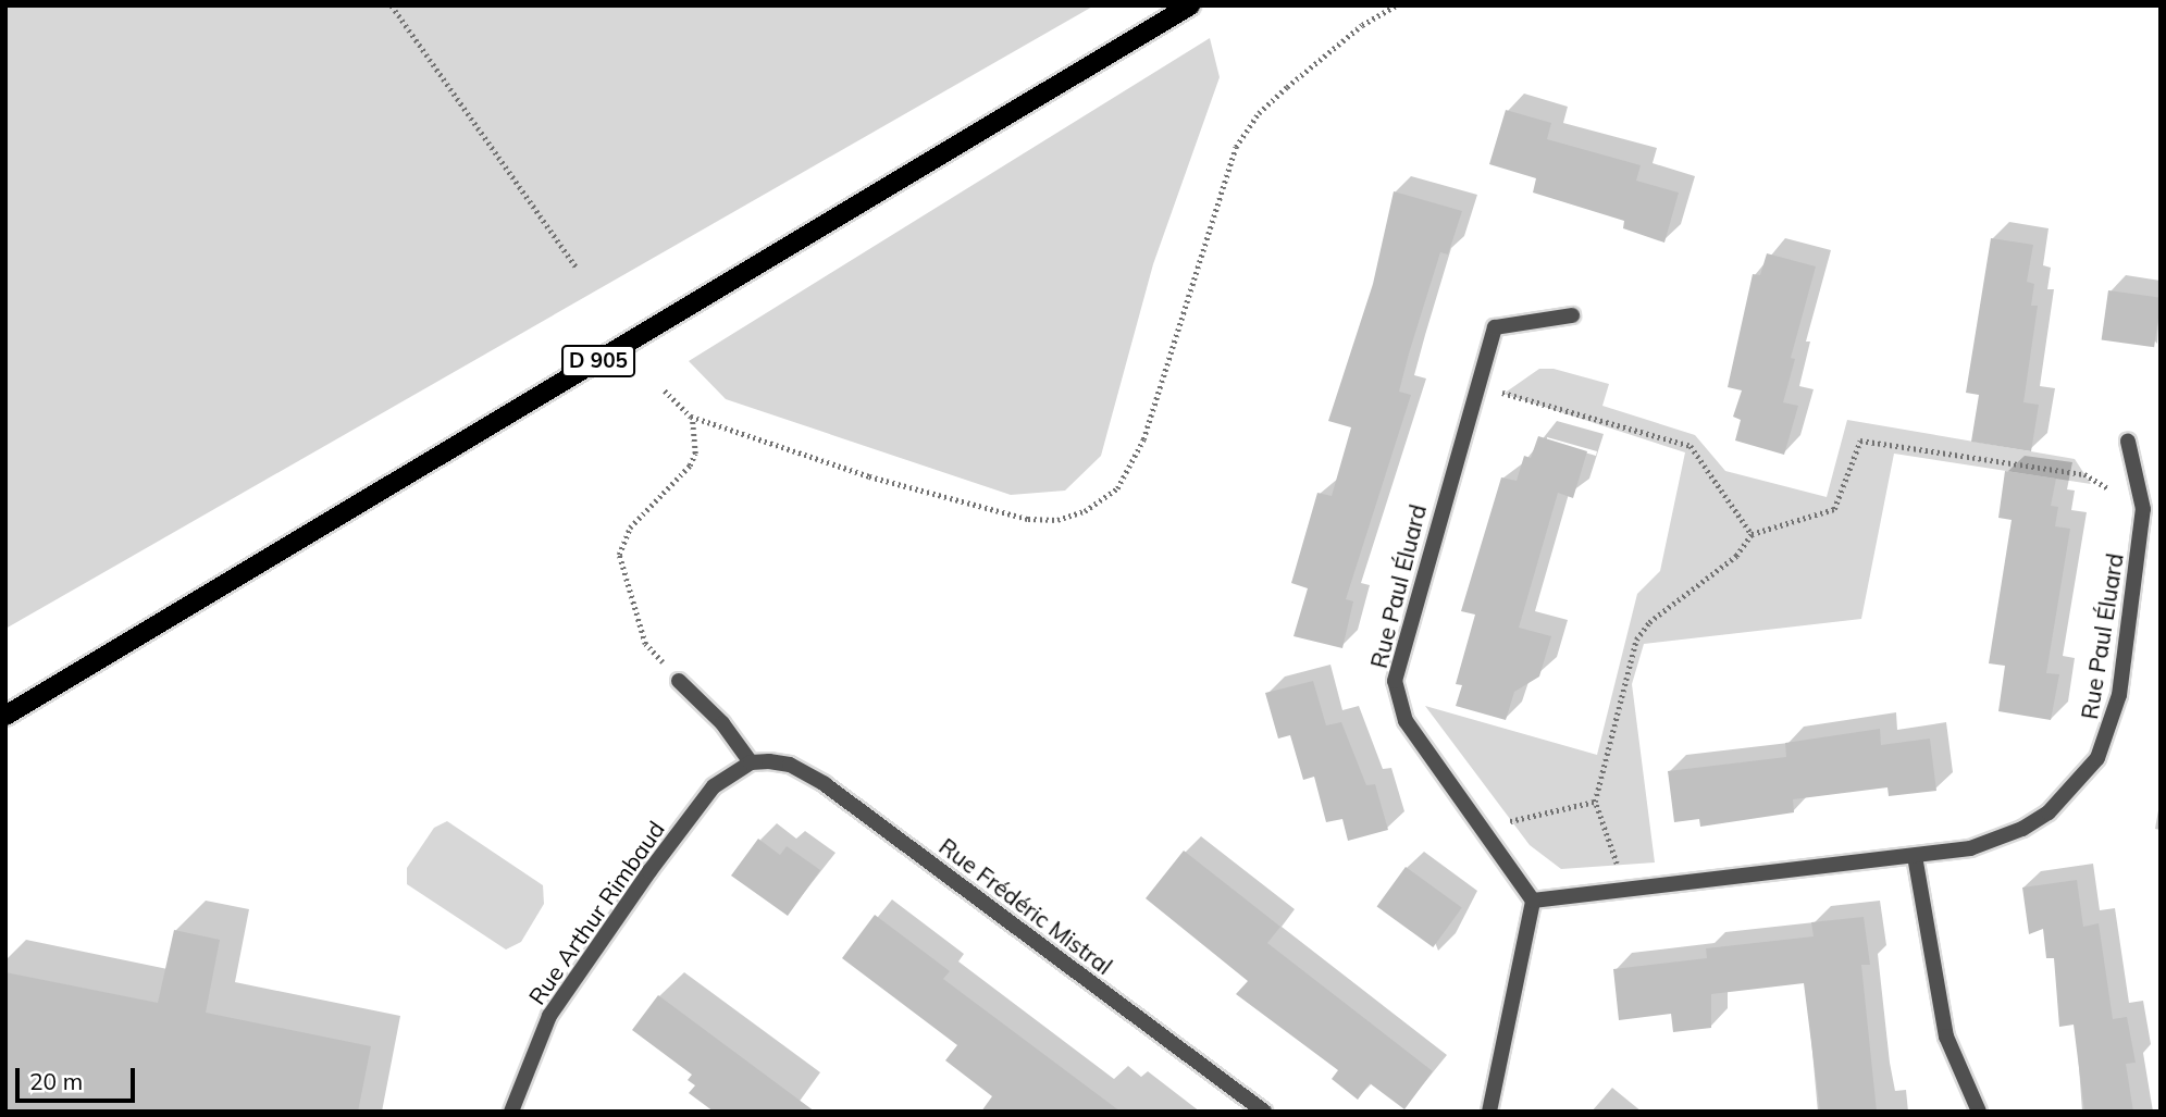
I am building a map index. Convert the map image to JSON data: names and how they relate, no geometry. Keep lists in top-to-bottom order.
{
  "streets": {
    "main road": ["D 905"],
    "street": ["Rue Paul Éluard", "Rue Frédéric Mistral", "Rue Arthur Rimbaud"]
  },
  "crossings": [
    ["Rue Frédéric Mistral", "Rue Arthur Rimbaud"]
  ],
  "scale_bar": "20 m"
}
